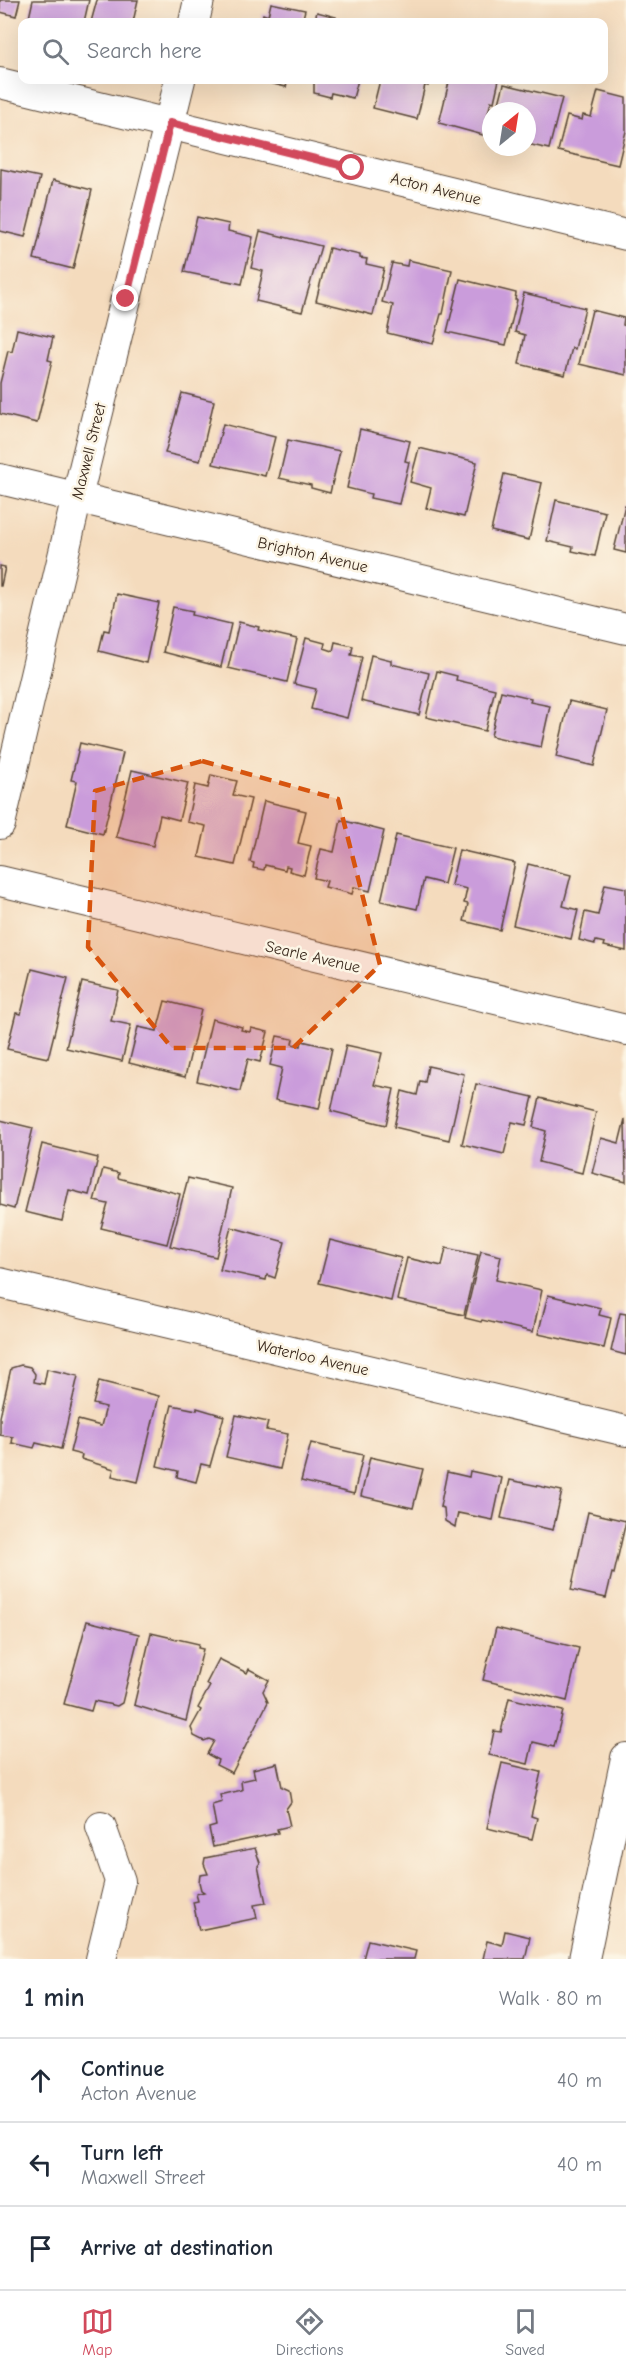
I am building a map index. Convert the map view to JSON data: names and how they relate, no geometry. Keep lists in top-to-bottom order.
{
  "streets": {
    "street": [
      "Acton Avenue",
      "Maxwell Street",
      "Brighton Avenue",
      "Searle Avenue",
      "Waterloo Avenue"
    ]
  },
  "crossings": [
    ["Acton Avenue", "Maxwell Street"],
    ["Maxwell Street", "Brighton Avenue"]
  ],
  "north": "top right",
  "page": {
    "search": "Search here",
    "heading": ["1 min", "Walk · 80 m"],
    "list": [
      ["Continue", "Acton Avenue", "40 m"],
      ["Turn left", "Maxwell Street", "40 m"],
      "Arrive at destination"
    ],
    "nav": ["Map", "Directions", "Saved"]
  }
}
